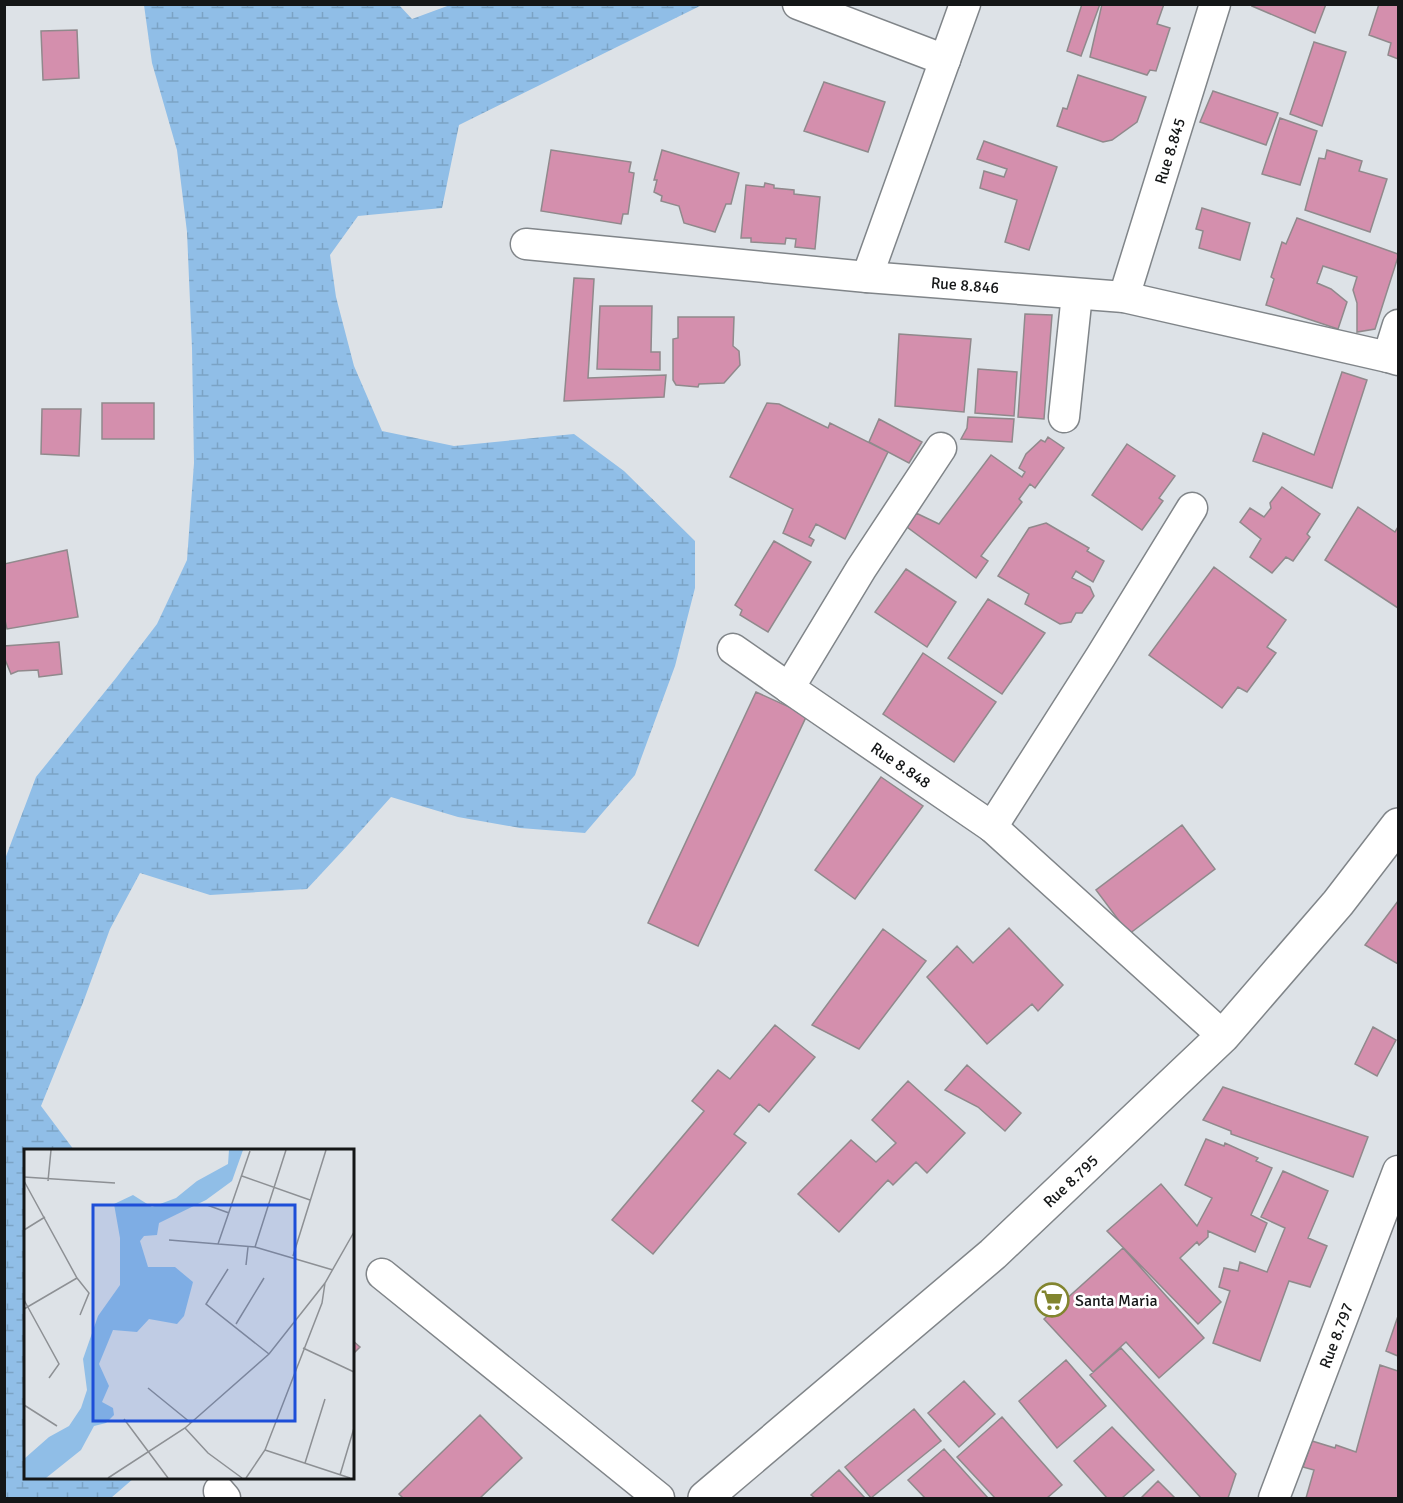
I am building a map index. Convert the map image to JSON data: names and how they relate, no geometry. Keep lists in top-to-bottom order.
{
  "streets": {
    "highway": ["Rue 8.795"],
    "street": [
      "Rue 8.845",
      "Rue 8.846",
      "Rue 8.848",
      "Rue 8.797"
    ]
  },
  "crossings": [
    ["Rue 8.845", "Rue 8.846"],
    ["Rue 8.848", "Rue 8.795"]
  ],
  "places": {
    "supermarket": ["Santa Maria"]
  }
}
